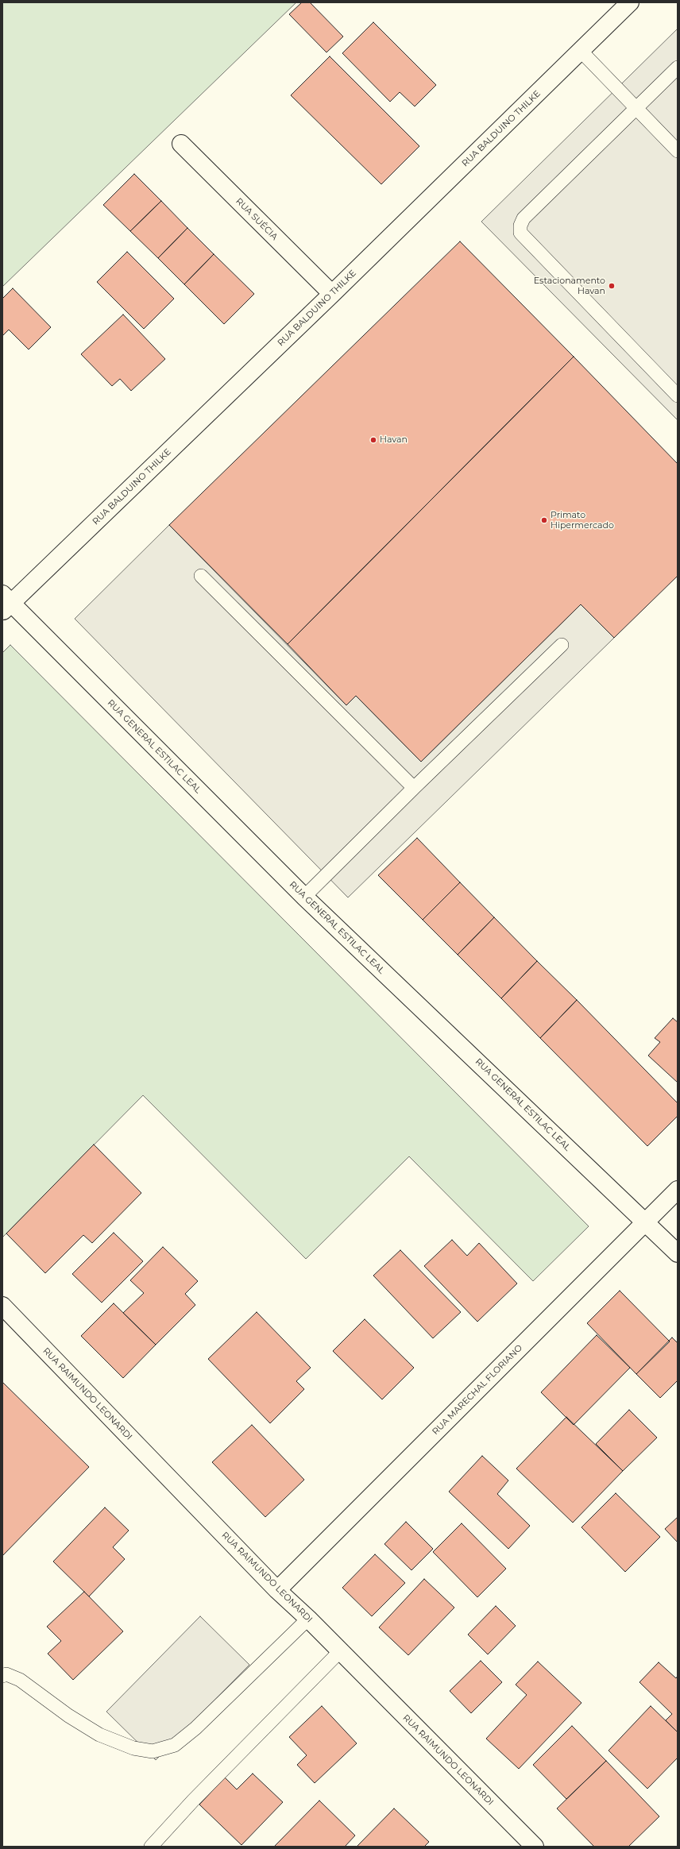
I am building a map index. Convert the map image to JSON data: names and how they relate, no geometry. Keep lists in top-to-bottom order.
{
  "streets": {
    "street": [
      "RUA BALDUINO THILKE",
      "RUA SUÉCIA",
      "RUA GENERAL ESTILAC LEAL",
      "RUA MARECHAL FLORIANO",
      "RUA RAIMUNDO LEONARDI"
    ]
  },
  "crossings": [
    ["RUA BALDUINO THILKE", "RUA SUÉCIA"],
    ["RUA BALDUINO THILKE", "RUA GENERAL ESTILAC LEAL"],
    ["RUA GENERAL ESTILAC LEAL", "RUA MARECHAL FLORIANO"],
    ["RUA MARECHAL FLORIANO", "RUA RAIMUNDO LEONARDI"]
  ],
  "places": ["Estacionamento Havan", "Havan", "Primato Hipermercado"]
}
